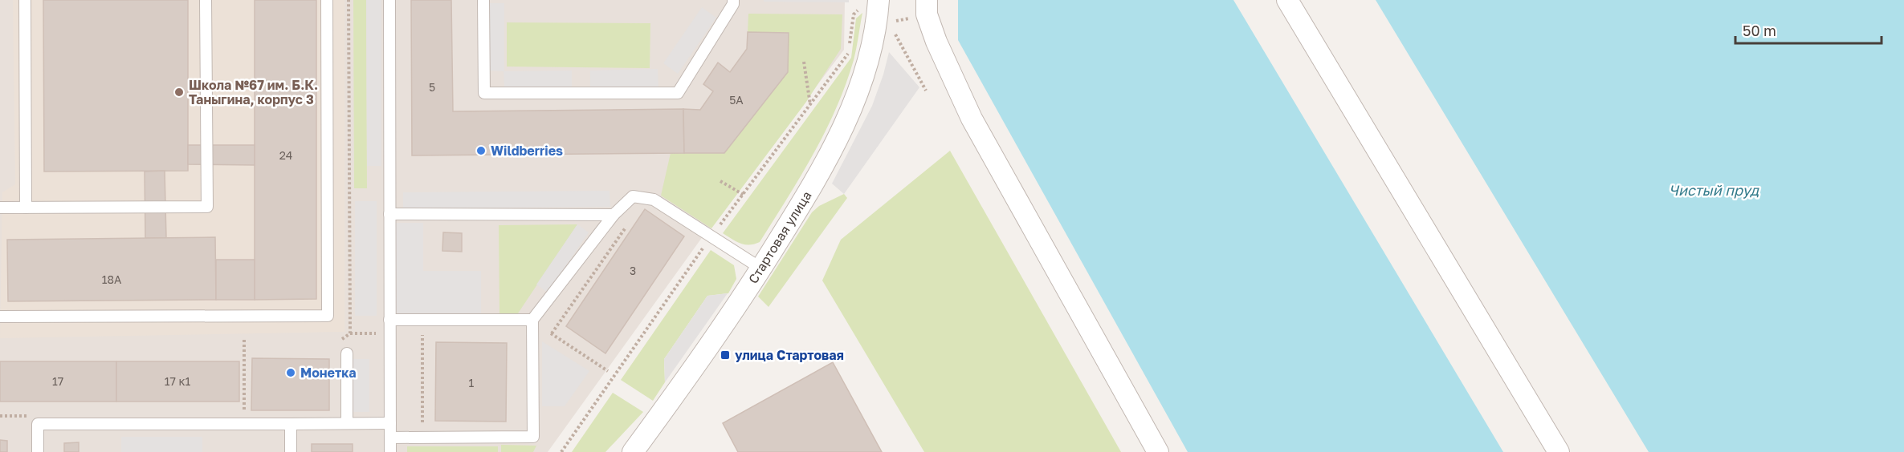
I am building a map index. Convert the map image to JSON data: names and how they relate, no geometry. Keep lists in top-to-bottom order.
{
  "streets": {
    "street": ["Стартовая улица"]
  },
  "water": ["Чистый пруд"],
  "places": {
    "other": ["Школа №67 им. Б.К. Таныгина, корпус 3", "Wildberries", "Монетка"],
    "transit": ["улица Стартовая"]
  },
  "house_numbers": [
    "5",
    "5А",
    "24",
    "3",
    "18А",
    "17",
    "17 к1",
    "1"
  ],
  "scale_bar": "50 m"
}
